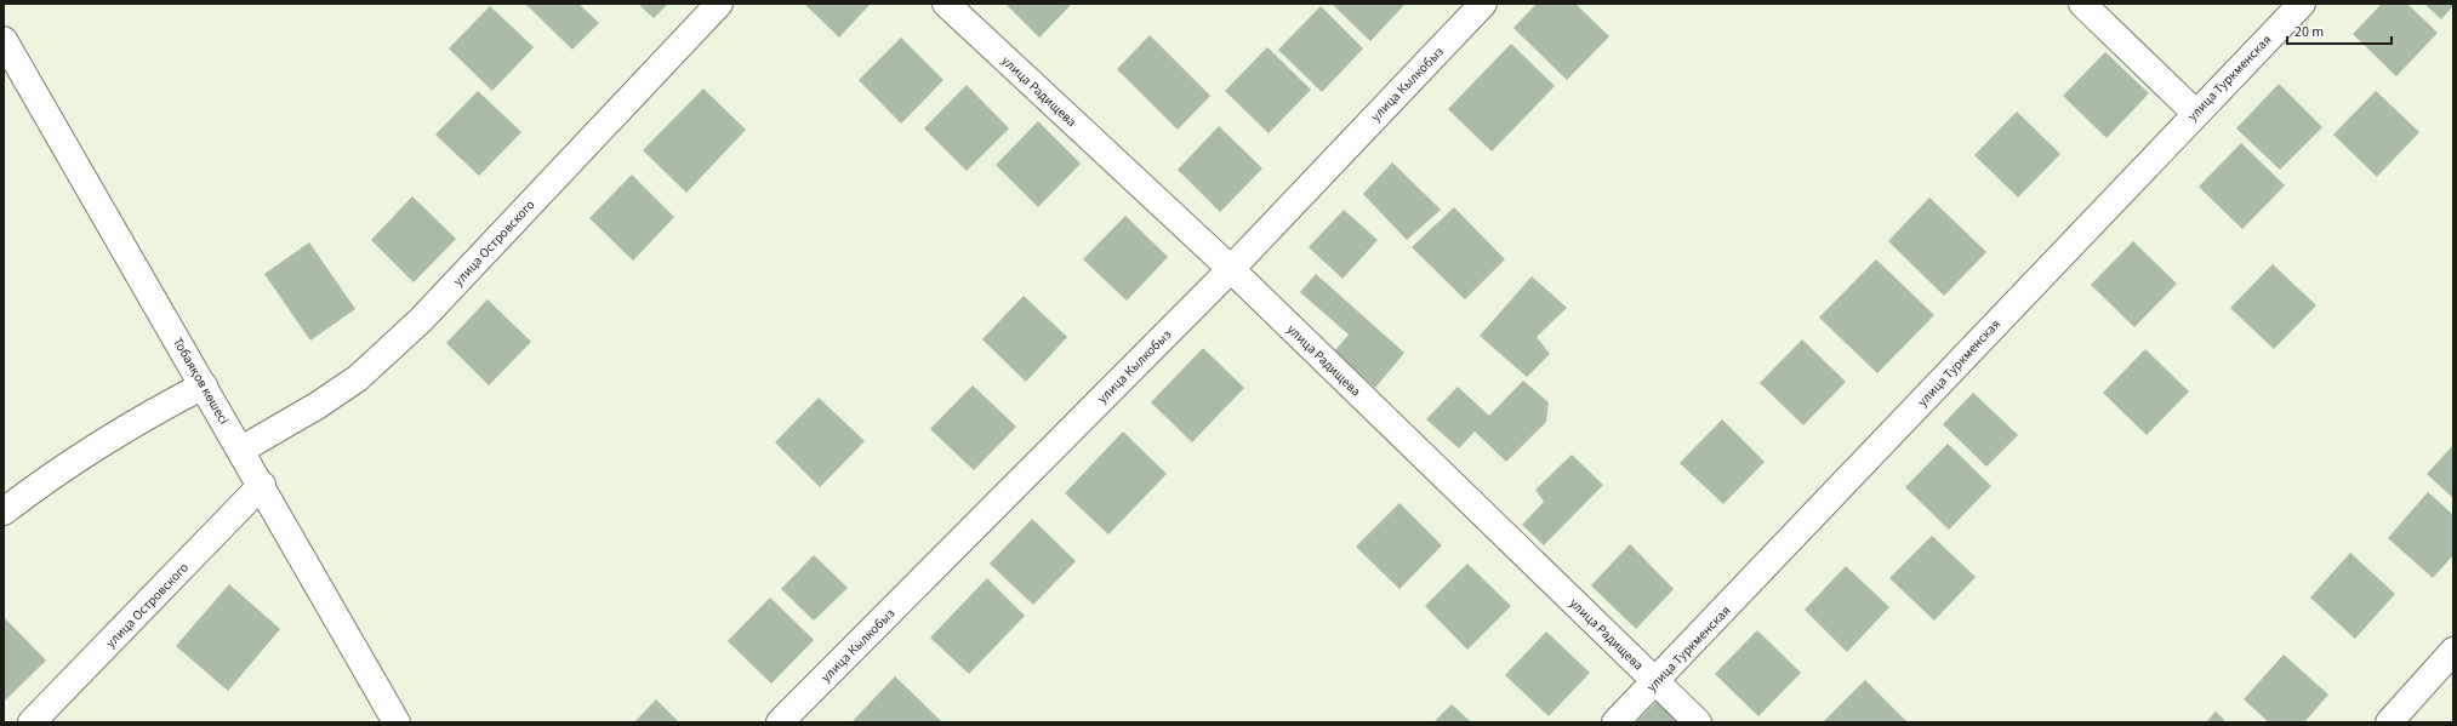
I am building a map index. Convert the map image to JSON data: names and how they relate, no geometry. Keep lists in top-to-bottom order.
{
  "streets": {
    "street": [
      "улица Туркменская",
      "улица Кылкобыз",
      "улица Радищева",
      "улица Островского",
      "Тобаяқов көшесі"
    ]
  },
  "crossings": [
    ["улица Туркменская", "улица Радищева"],
    ["улица Кылкобыз", "улица Радищева"],
    ["улица Островского", "Тобаяқов көшесі"]
  ],
  "scale_bar": "20 m"
}
